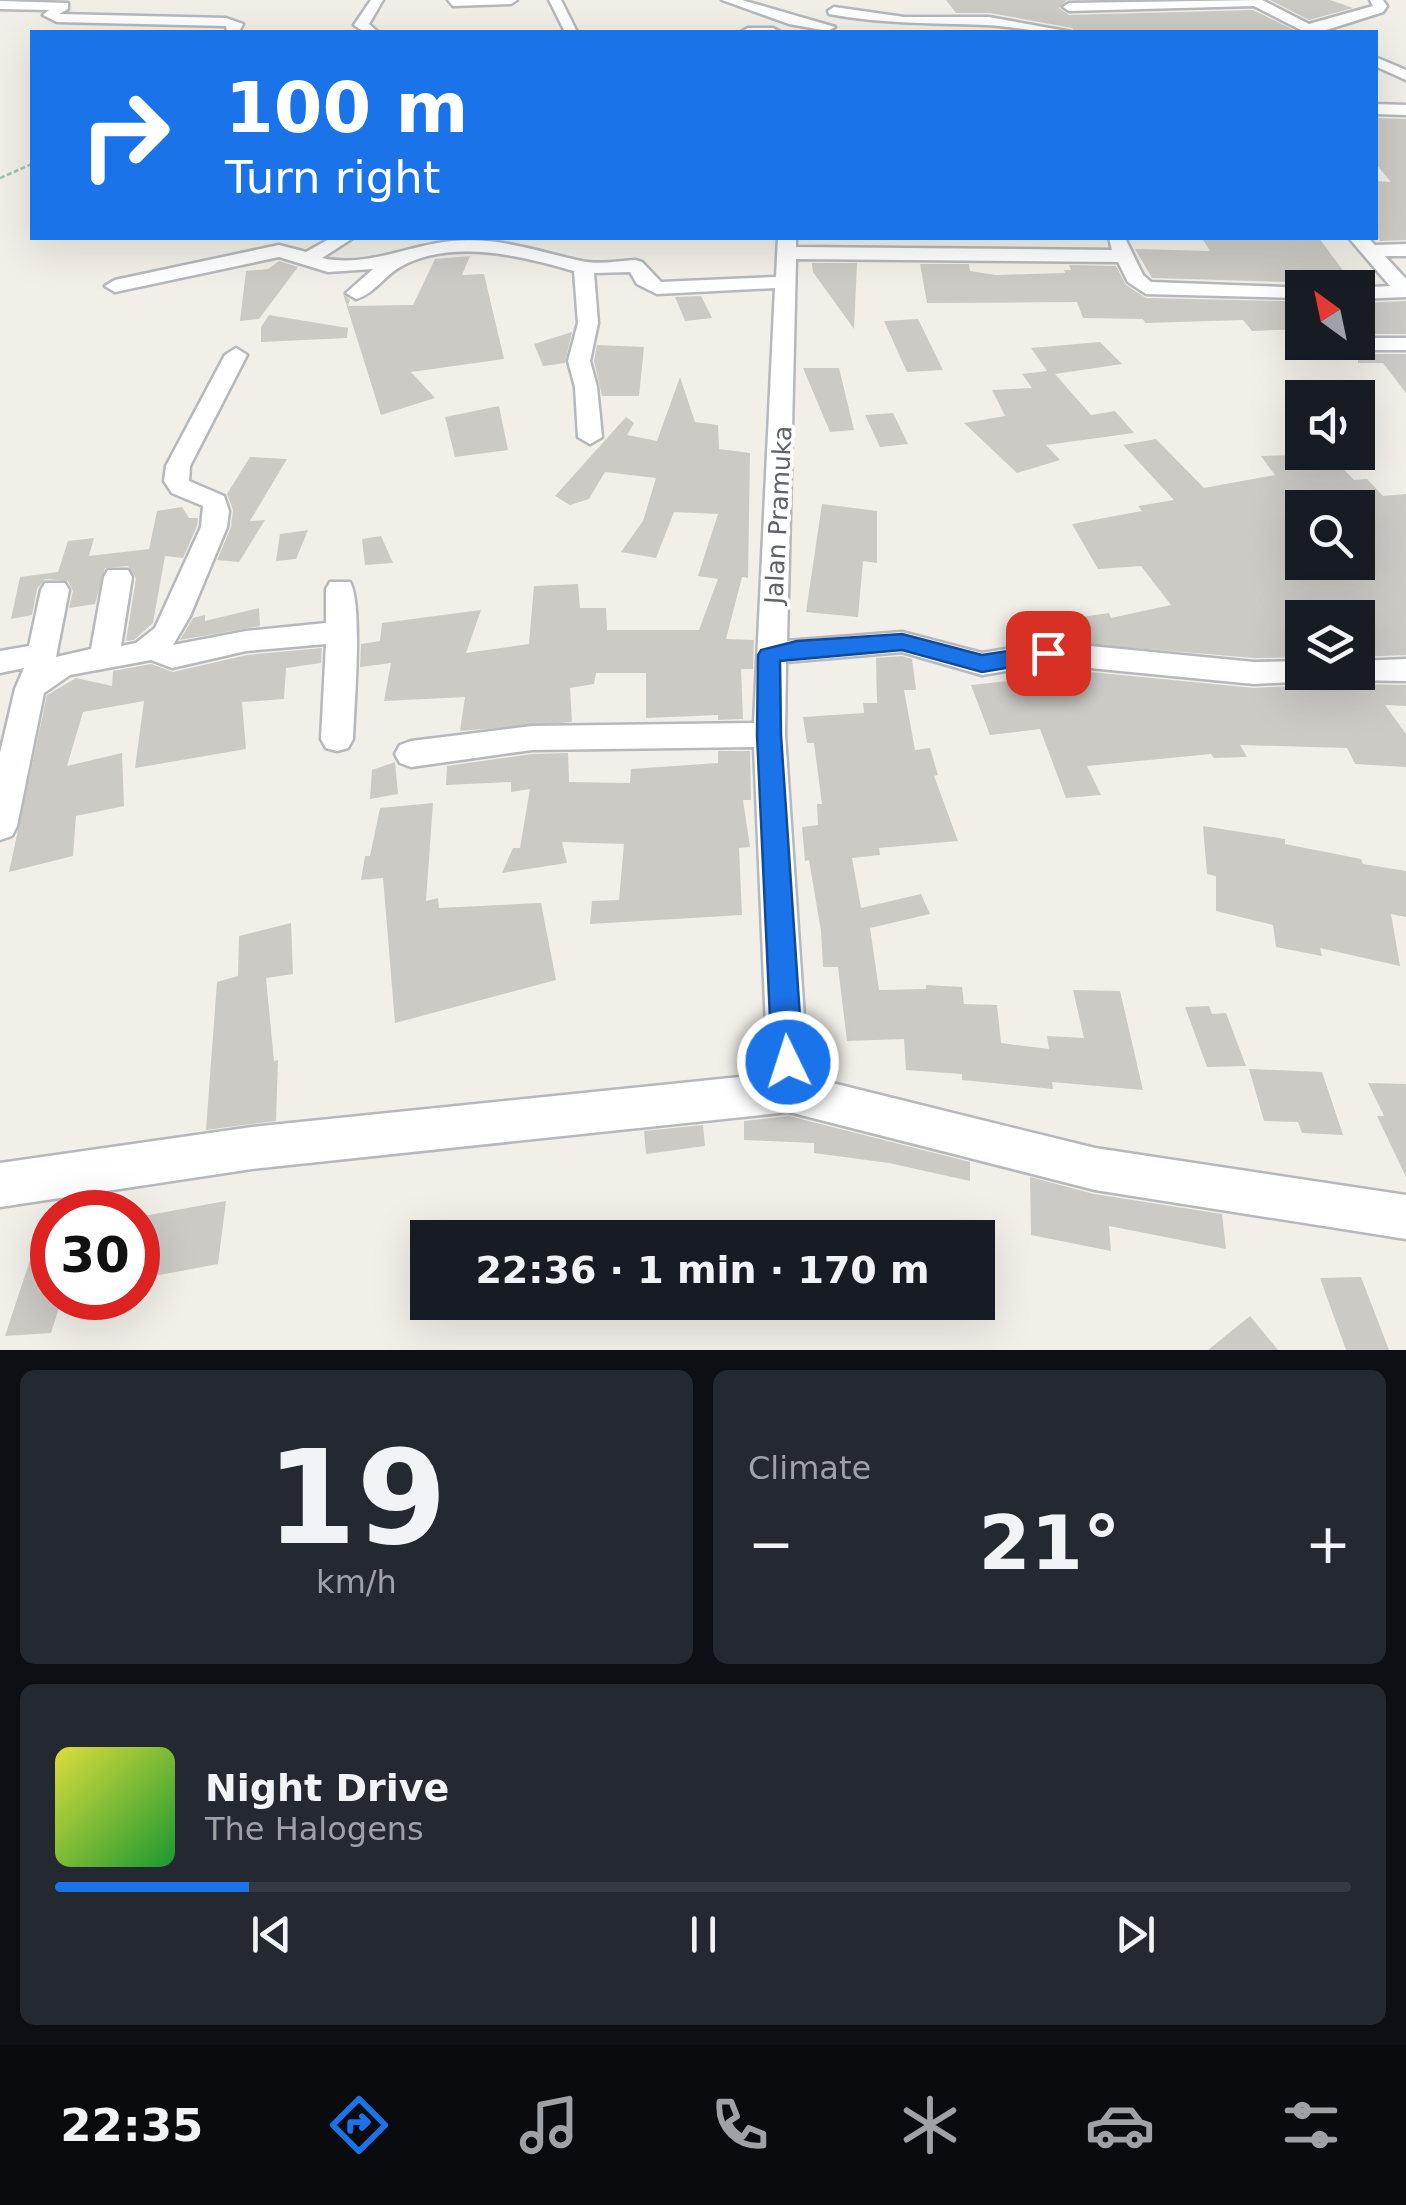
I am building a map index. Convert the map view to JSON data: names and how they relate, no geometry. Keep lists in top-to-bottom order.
{
  "streets": {
    "street": ["Jalan Pramuka"]
  },
  "north": "top left",
  "page": {
    "turn": ["100 m", "Turn right"],
    "limit": "30",
    "trip": "22:36 · 1 min · 170 m",
    "tile": [
      ["19", "km/h"],
      "Climate"
    ],
    "heat": ["−", "21°", "+"],
    "song": ["Night Drive", "The Halogens"],
    "tabs": "22:35"
  }
}
